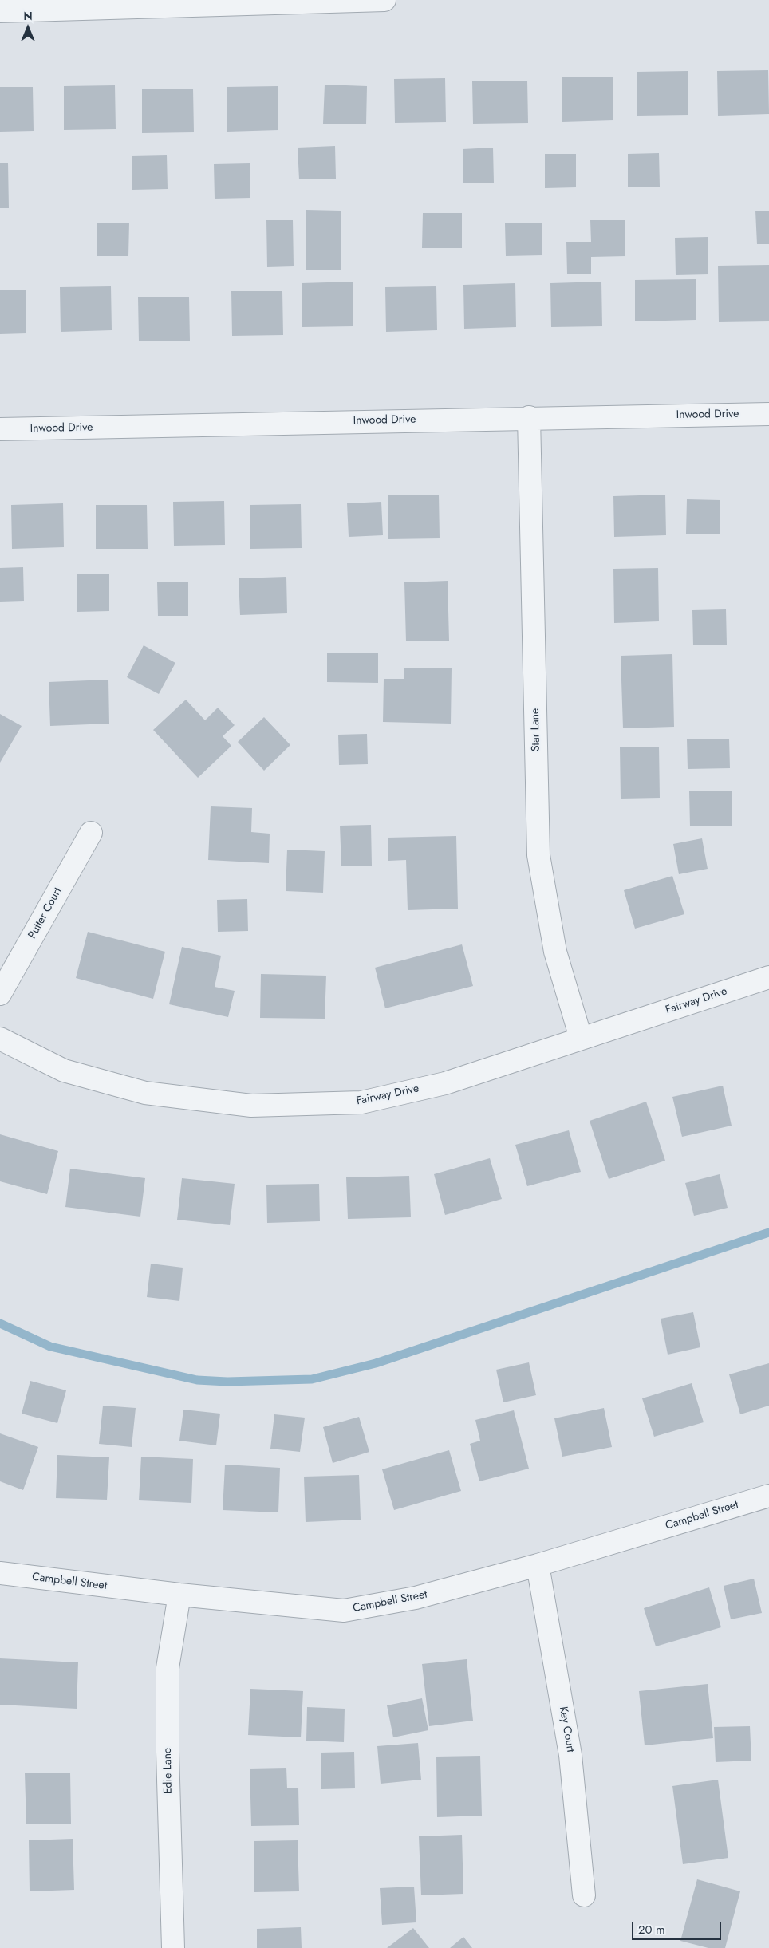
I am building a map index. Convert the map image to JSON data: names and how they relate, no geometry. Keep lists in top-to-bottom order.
{
  "streets": {
    "street": [
      "Inwood Drive",
      "Star Lane",
      "Putter Court",
      "Fairway Drive",
      "Campbell Street",
      "Key Court",
      "Edie Lane"
    ]
  },
  "crossings": [
    ["Inwood Drive", "Star Lane"],
    ["Star Lane", "Fairway Drive"],
    ["Campbell Street", "Key Court"],
    ["Campbell Street", "Edie Lane"]
  ],
  "scale_bar": "20 m",
  "north": "top"
}
